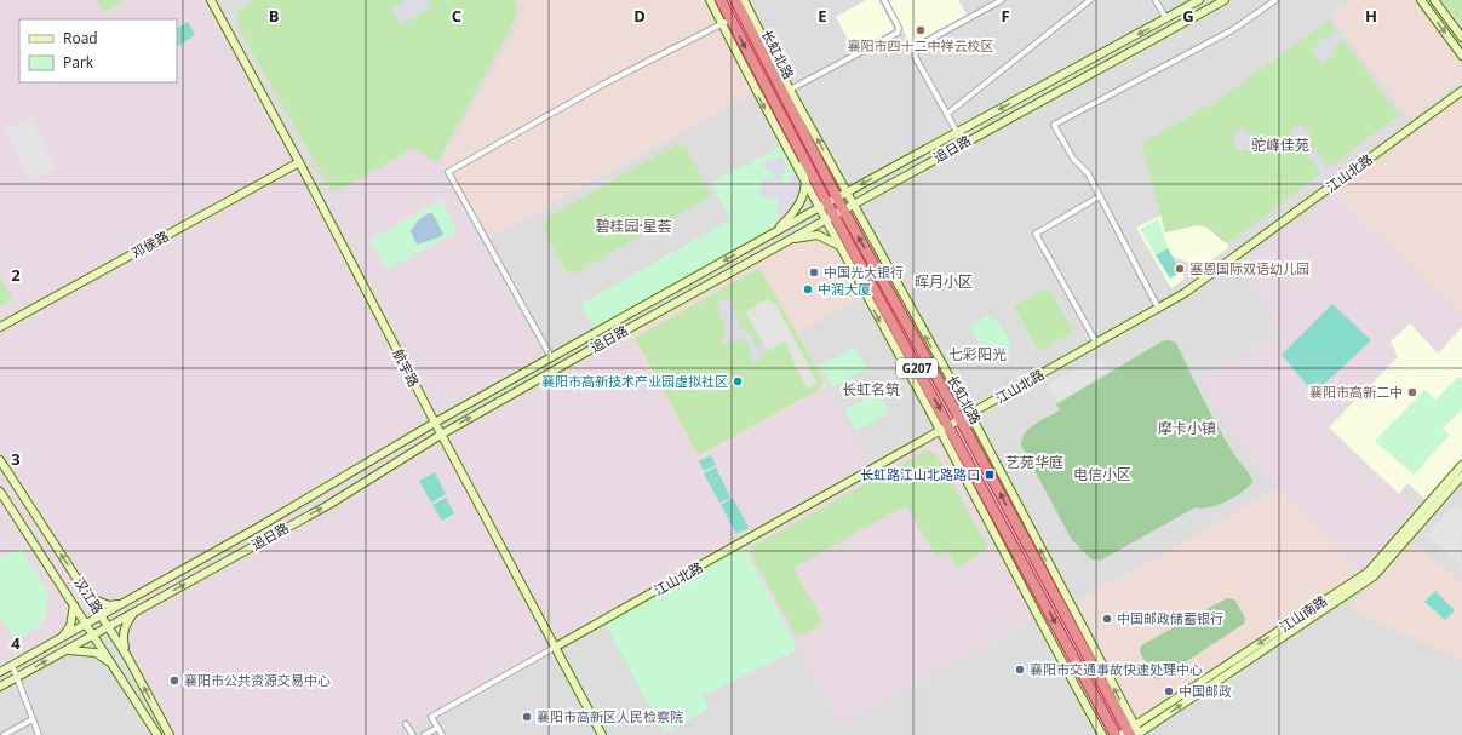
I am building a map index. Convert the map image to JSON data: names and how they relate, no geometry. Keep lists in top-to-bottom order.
{
  "streets": {
    "highway": ["长虹北路", "G207"],
    "street": [
      "追日路",
      "江山北路",
      "邓侯路",
      "航宇路",
      "汉江路",
      "江山南路"
    ]
  },
  "crossings": [
    ["长虹北路", "追日路"],
    ["长虹北路", "江山北路"],
    ["长虹北路", "江山南路"],
    ["追日路", "航宇路"],
    ["追日路", "汉江路"],
    ["江山北路", "航宇路"],
    ["邓侯路", "航宇路"]
  ],
  "districts": [
    "驼峰佳苑",
    "碧桂园·星荟",
    "晖月小区",
    "七彩阳光",
    "长虹名筑",
    "摩卡小镇",
    "艺苑华庭",
    "电信小区"
  ],
  "places": {
    "other": [
      "襄阳市四十二中祥云校区",
      "塞恩国际双语幼儿园",
      "中国光大银行",
      "中润大厦",
      "襄阳市高新技术产业园虚拟社区",
      "襄阳市高新二中",
      "中国邮政储蓄银行",
      "襄阳市交通事故快速处理中心",
      "襄阳市公共资源交易中心",
      "中国邮政",
      "襄阳市高新区人民检察院"
    ],
    "transit": ["长虹路江山北路路口"]
  },
  "legend": ["Road", "Park"],
  "grid": {
    "columns": [
      "B",
      "C",
      "D",
      "E",
      "F",
      "G",
      "H"
    ],
    "rows": ["2", "3", "4"]
  }
}
